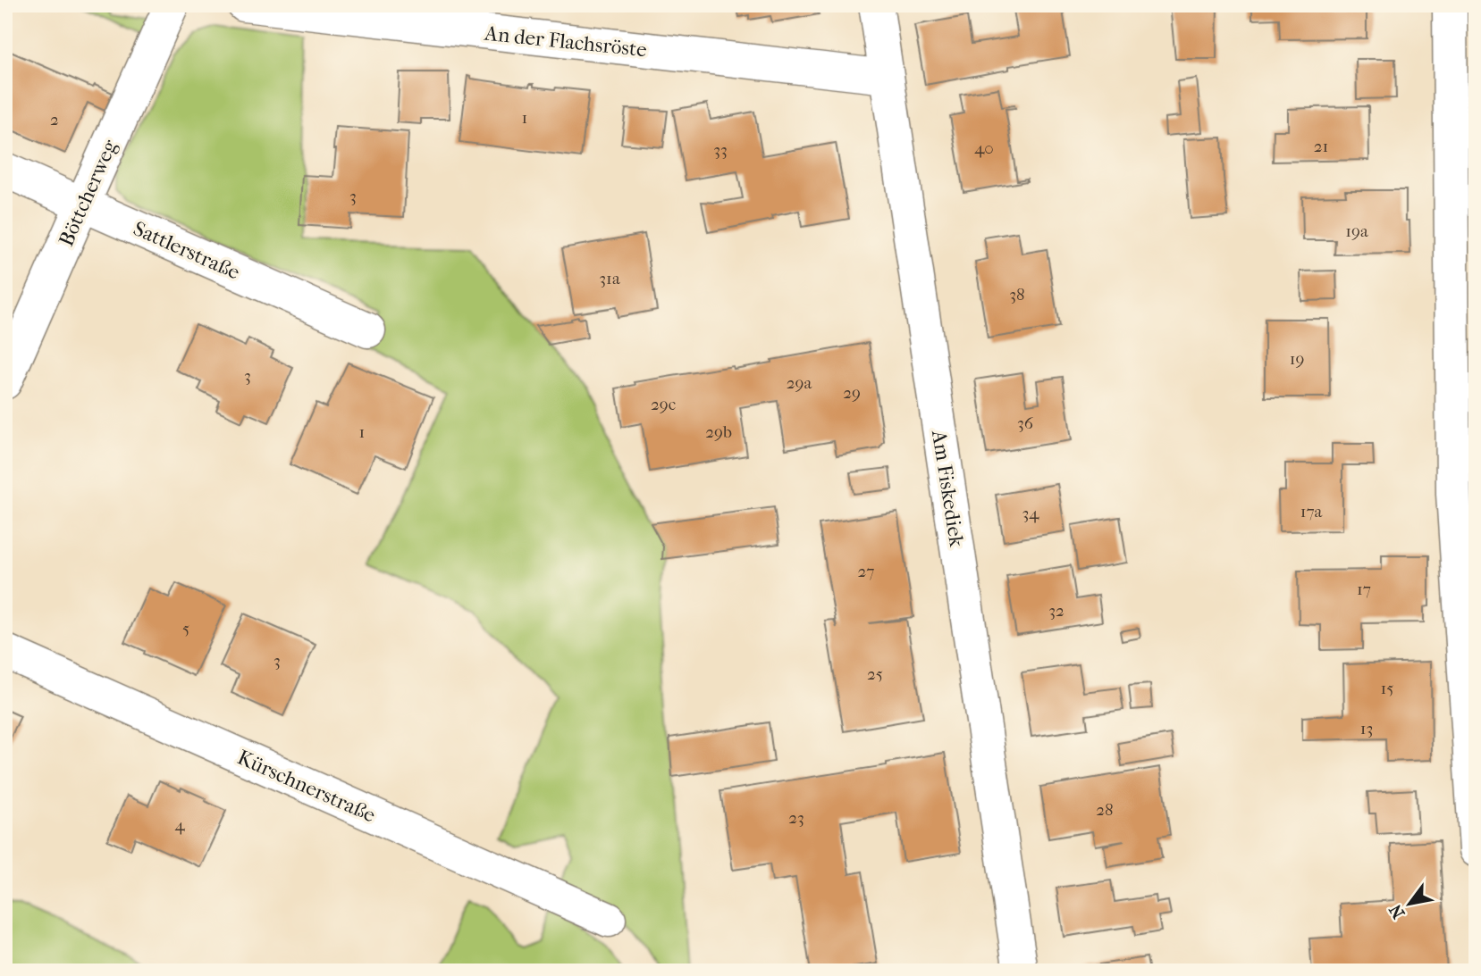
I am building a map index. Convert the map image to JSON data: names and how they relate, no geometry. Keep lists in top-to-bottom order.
{
  "streets": {
    "street": [
      "An der Flachsröste",
      "Böttcherweg",
      "Sattlerstraße",
      "Am Fiskediek",
      "Kürschnerstraße"
    ]
  },
  "crossings": [
    ["An der Flachsröste", "Am Fiskediek"],
    ["Böttcherweg", "Sattlerstraße"]
  ],
  "house_numbers": [
    "1",
    "2",
    "21",
    "40",
    "33",
    "3",
    "19a",
    "31a",
    "38",
    "19",
    "3",
    "29a",
    "29",
    "29c",
    "36",
    "1",
    "29b",
    "17a",
    "34",
    "27",
    "17",
    "32",
    "5",
    "3",
    "25",
    "15",
    "13",
    "28",
    "23",
    "4"
  ],
  "north": "bottom left"
}
